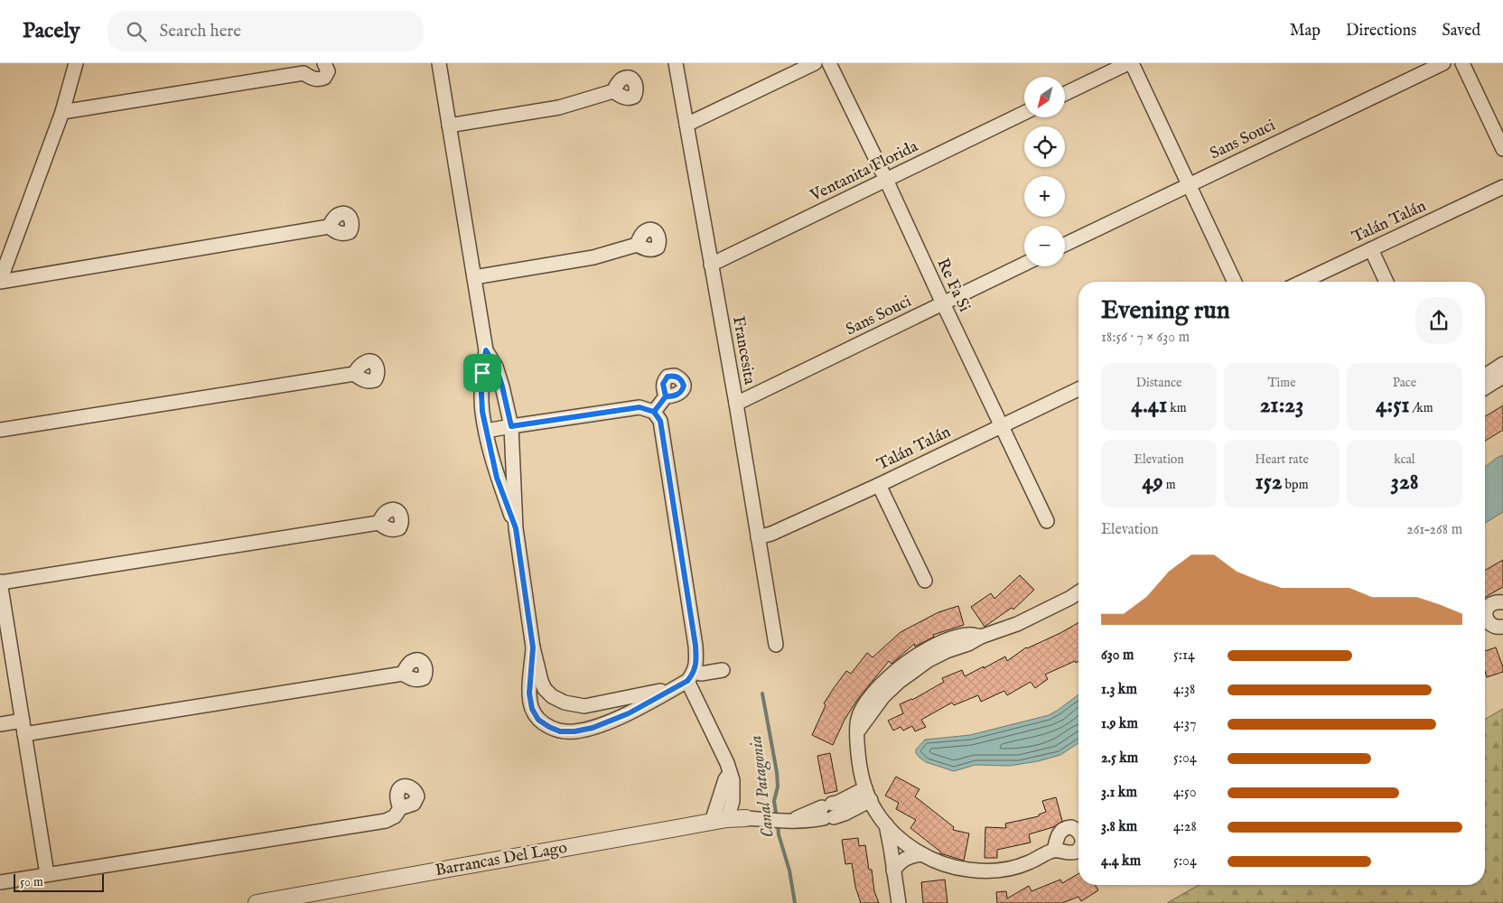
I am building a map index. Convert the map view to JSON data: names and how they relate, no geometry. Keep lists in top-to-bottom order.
{
  "streets": {
    "street": [
      "Sans Souci",
      "Ventanita Florida",
      "Talán Talán",
      "Re Fa Si",
      "Francesita",
      "Barrancas Del Lago"
    ]
  },
  "crossings": [
    ["Sans Souci", "Re Fa Si"],
    ["Sans Souci", "Francesita"],
    ["Ventanita Florida", "Re Fa Si"],
    ["Ventanita Florida", "Francesita"],
    ["Talán Talán", "Re Fa Si"],
    ["Talán Talán", "Francesita"]
  ],
  "water": ["Canal Patagonia"],
  "scale_bar": "50 m",
  "north": "bottom left",
  "page": {
    "header": "Pacely",
    "search": "Search here",
    "nav": ["Map", "Directions", "Saved"],
    "map_buttons": ["+", "−"],
    "heading": ["Evening run", "18:56 · 7 × 630 m"],
    "stats": [
      ["Distance", "4.41 km"],
      ["Time", "21:23"],
      ["Pace", "4:51 /km"],
      ["Elevation", "49 m"],
      ["Heart rate", "152 bpm"],
      ["kcal", "328"]
    ],
    "chart": ["Elevation", "261–268 m"],
    "list": [
      {
        "name": "630 m",
        "note": "5:14"
      },
      {
        "name": "1.3 km",
        "note": "4:38"
      },
      {
        "name": "1.9 km",
        "note": "4:37"
      },
      {
        "name": "2.5 km",
        "note": "5:04"
      },
      {
        "name": "3.1 km",
        "note": "4:50"
      },
      {
        "name": "3.8 km",
        "note": "4:28"
      },
      {
        "name": "4.4 km",
        "note": "5:04"
      }
    ],
    "scale": "50 m"
  }
}
